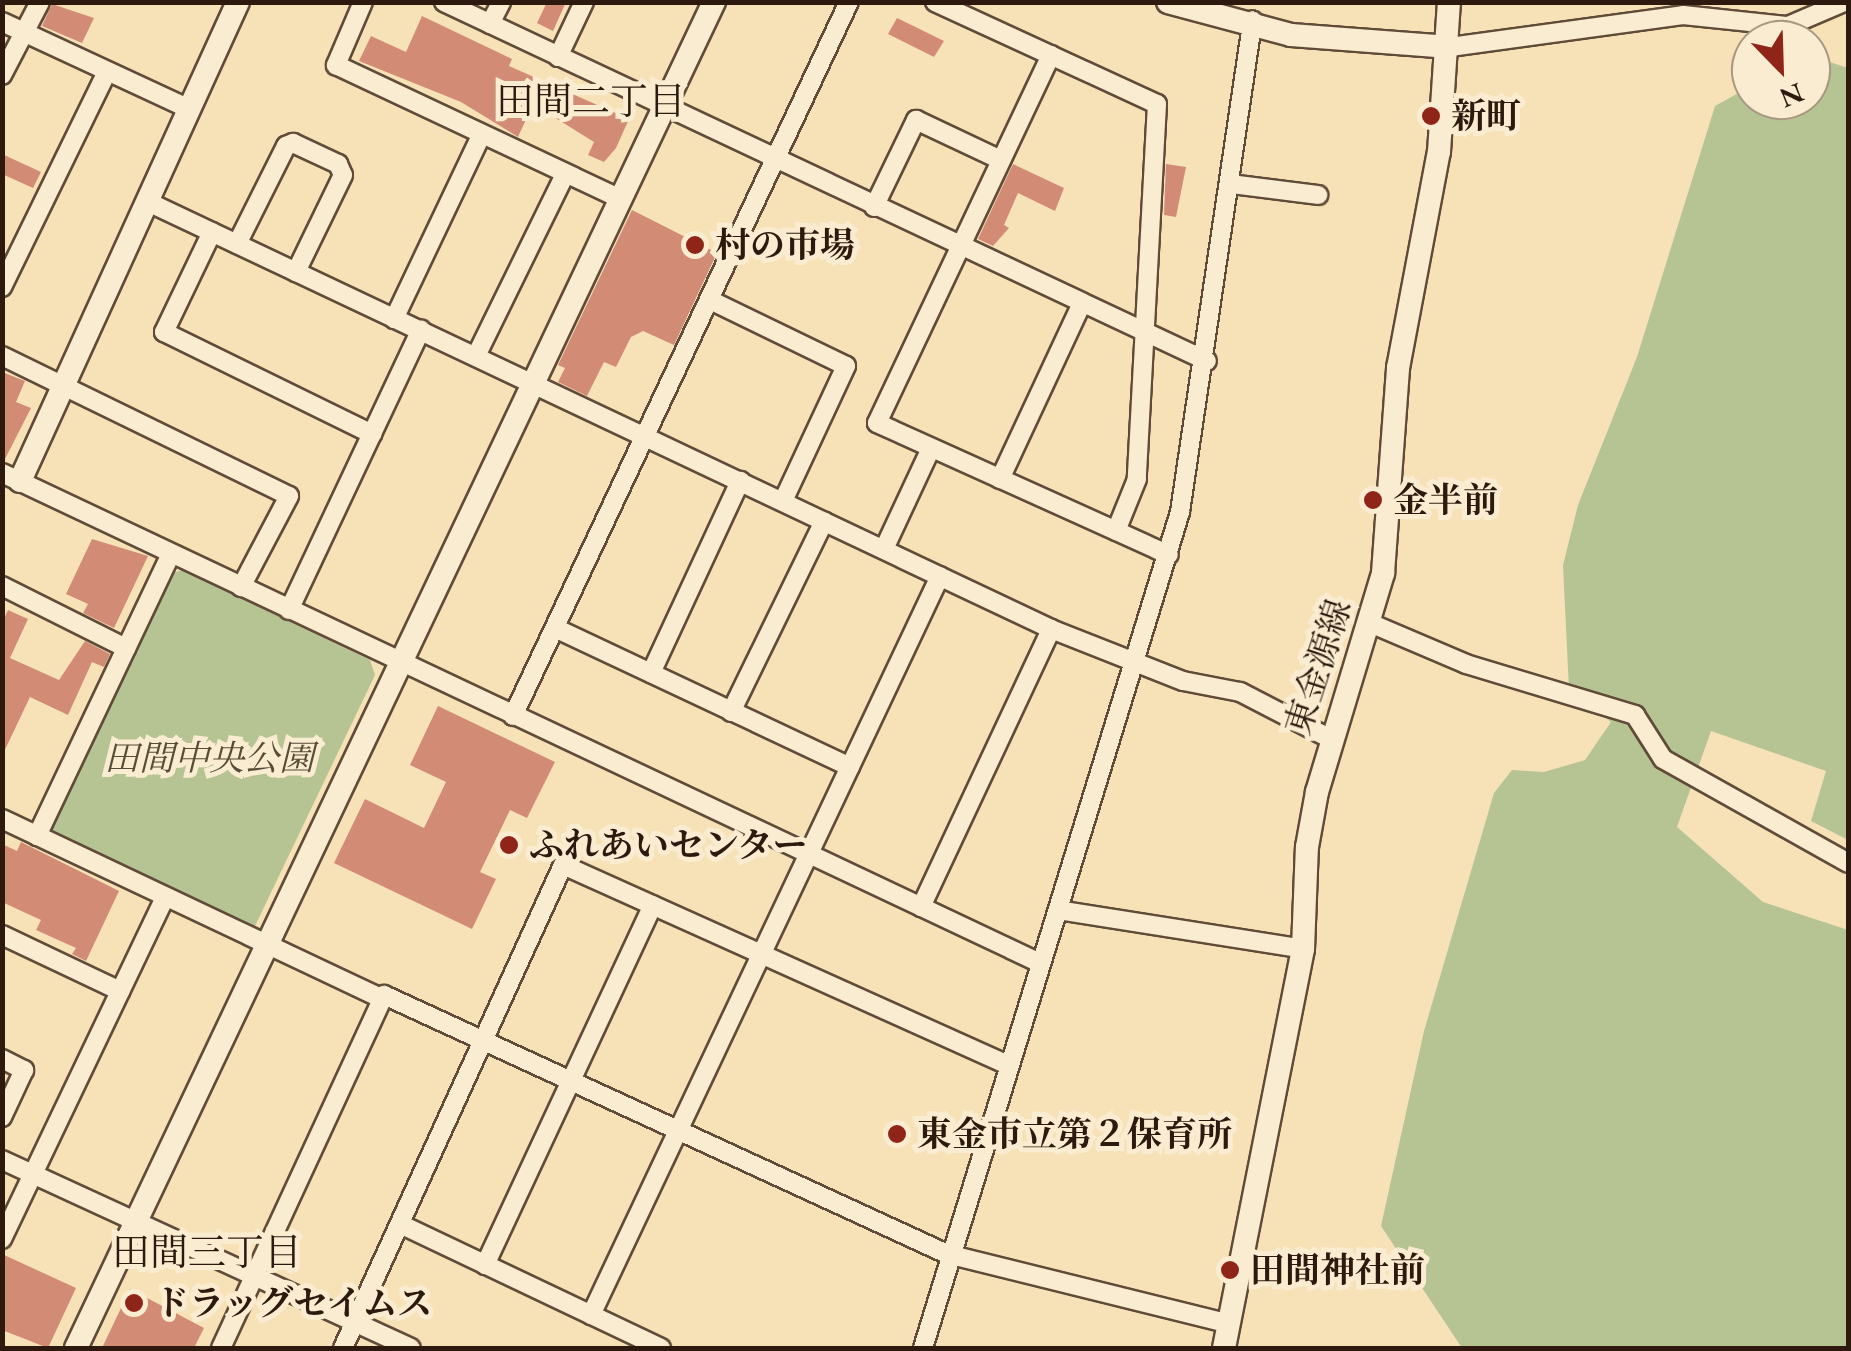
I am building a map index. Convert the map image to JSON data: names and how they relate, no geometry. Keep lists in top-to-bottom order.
{
  "streets": {
    "street": ["東金源線"]
  },
  "districts": ["田間二丁目", "田間三丁目"],
  "parks": ["田間中央公園"],
  "places": [
    "新町",
    "村の市場",
    "金半前",
    "ふれあいセンター",
    "東金市立第２保育所",
    "田間神社前",
    "ドラッグセイムス"
  ],
  "north": "bottom right"
}
